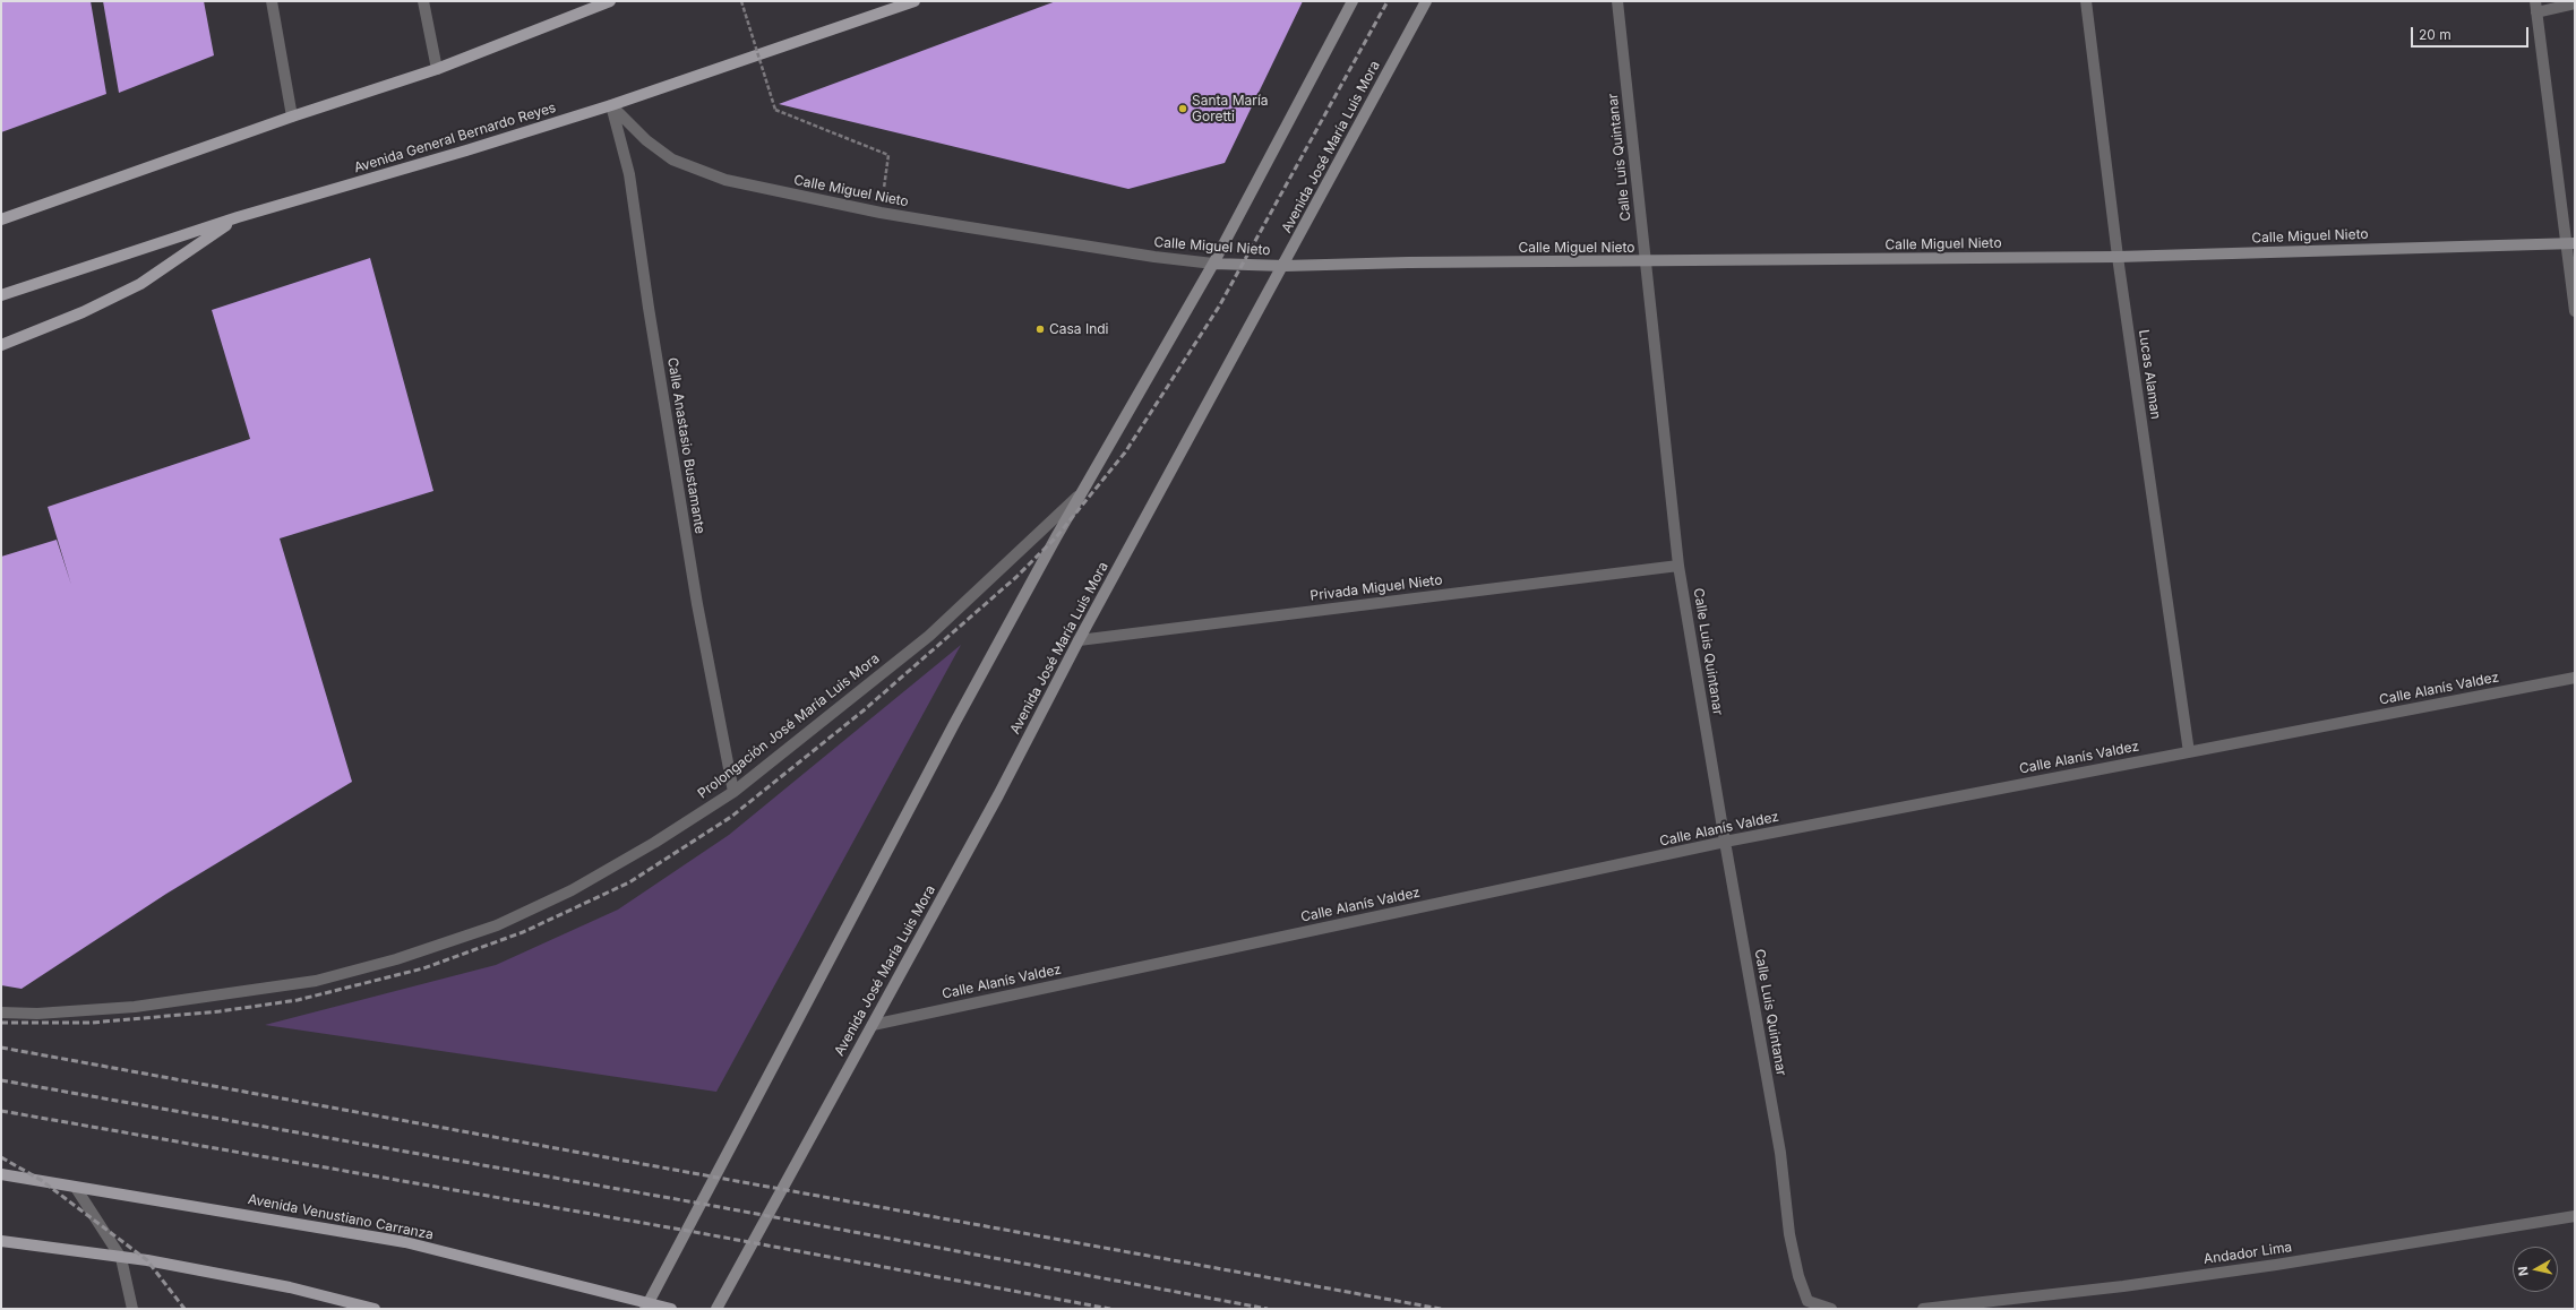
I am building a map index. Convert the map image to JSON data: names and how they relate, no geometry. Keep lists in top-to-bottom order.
{
  "streets": {
    "main road": ["Avenida General Bernardo Reyes", "Avenida Venustiano Carranza"],
    "street": [
      "Avenida José María Luis Mora",
      "Calle Luis Quintanar",
      "Calle Miguel Nieto",
      "Lucas Alaman",
      "Calle Anastasio Bustamante",
      "Privada Miguel Nieto",
      "Calle Alanís Valdez",
      "Prolongación José María Luis Mora",
      "Andador Lima"
    ]
  },
  "crossings": [
    ["Avenida General Bernardo Reyes", "Calle Miguel Nieto"],
    ["Avenida General Bernardo Reyes", "Calle Anastasio Bustamante"],
    ["Avenida José María Luis Mora", "Calle Miguel Nieto"],
    ["Avenida José María Luis Mora", "Privada Miguel Nieto"],
    ["Avenida José María Luis Mora", "Calle Alanís Valdez"],
    ["Calle Luis Quintanar", "Calle Miguel Nieto"],
    ["Calle Luis Quintanar", "Privada Miguel Nieto"],
    ["Calle Luis Quintanar", "Calle Alanís Valdez"],
    ["Calle Miguel Nieto", "Lucas Alaman"],
    ["Calle Miguel Nieto", "Calle Anastasio Bustamante"],
    ["Lucas Alaman", "Calle Alanís Valdez"],
    ["Calle Anastasio Bustamante", "Prolongación José María Luis Mora"]
  ],
  "places": ["Santa María Goretti", "Casa Indi"],
  "scale_bar": "20 m",
  "north": "left"
}
